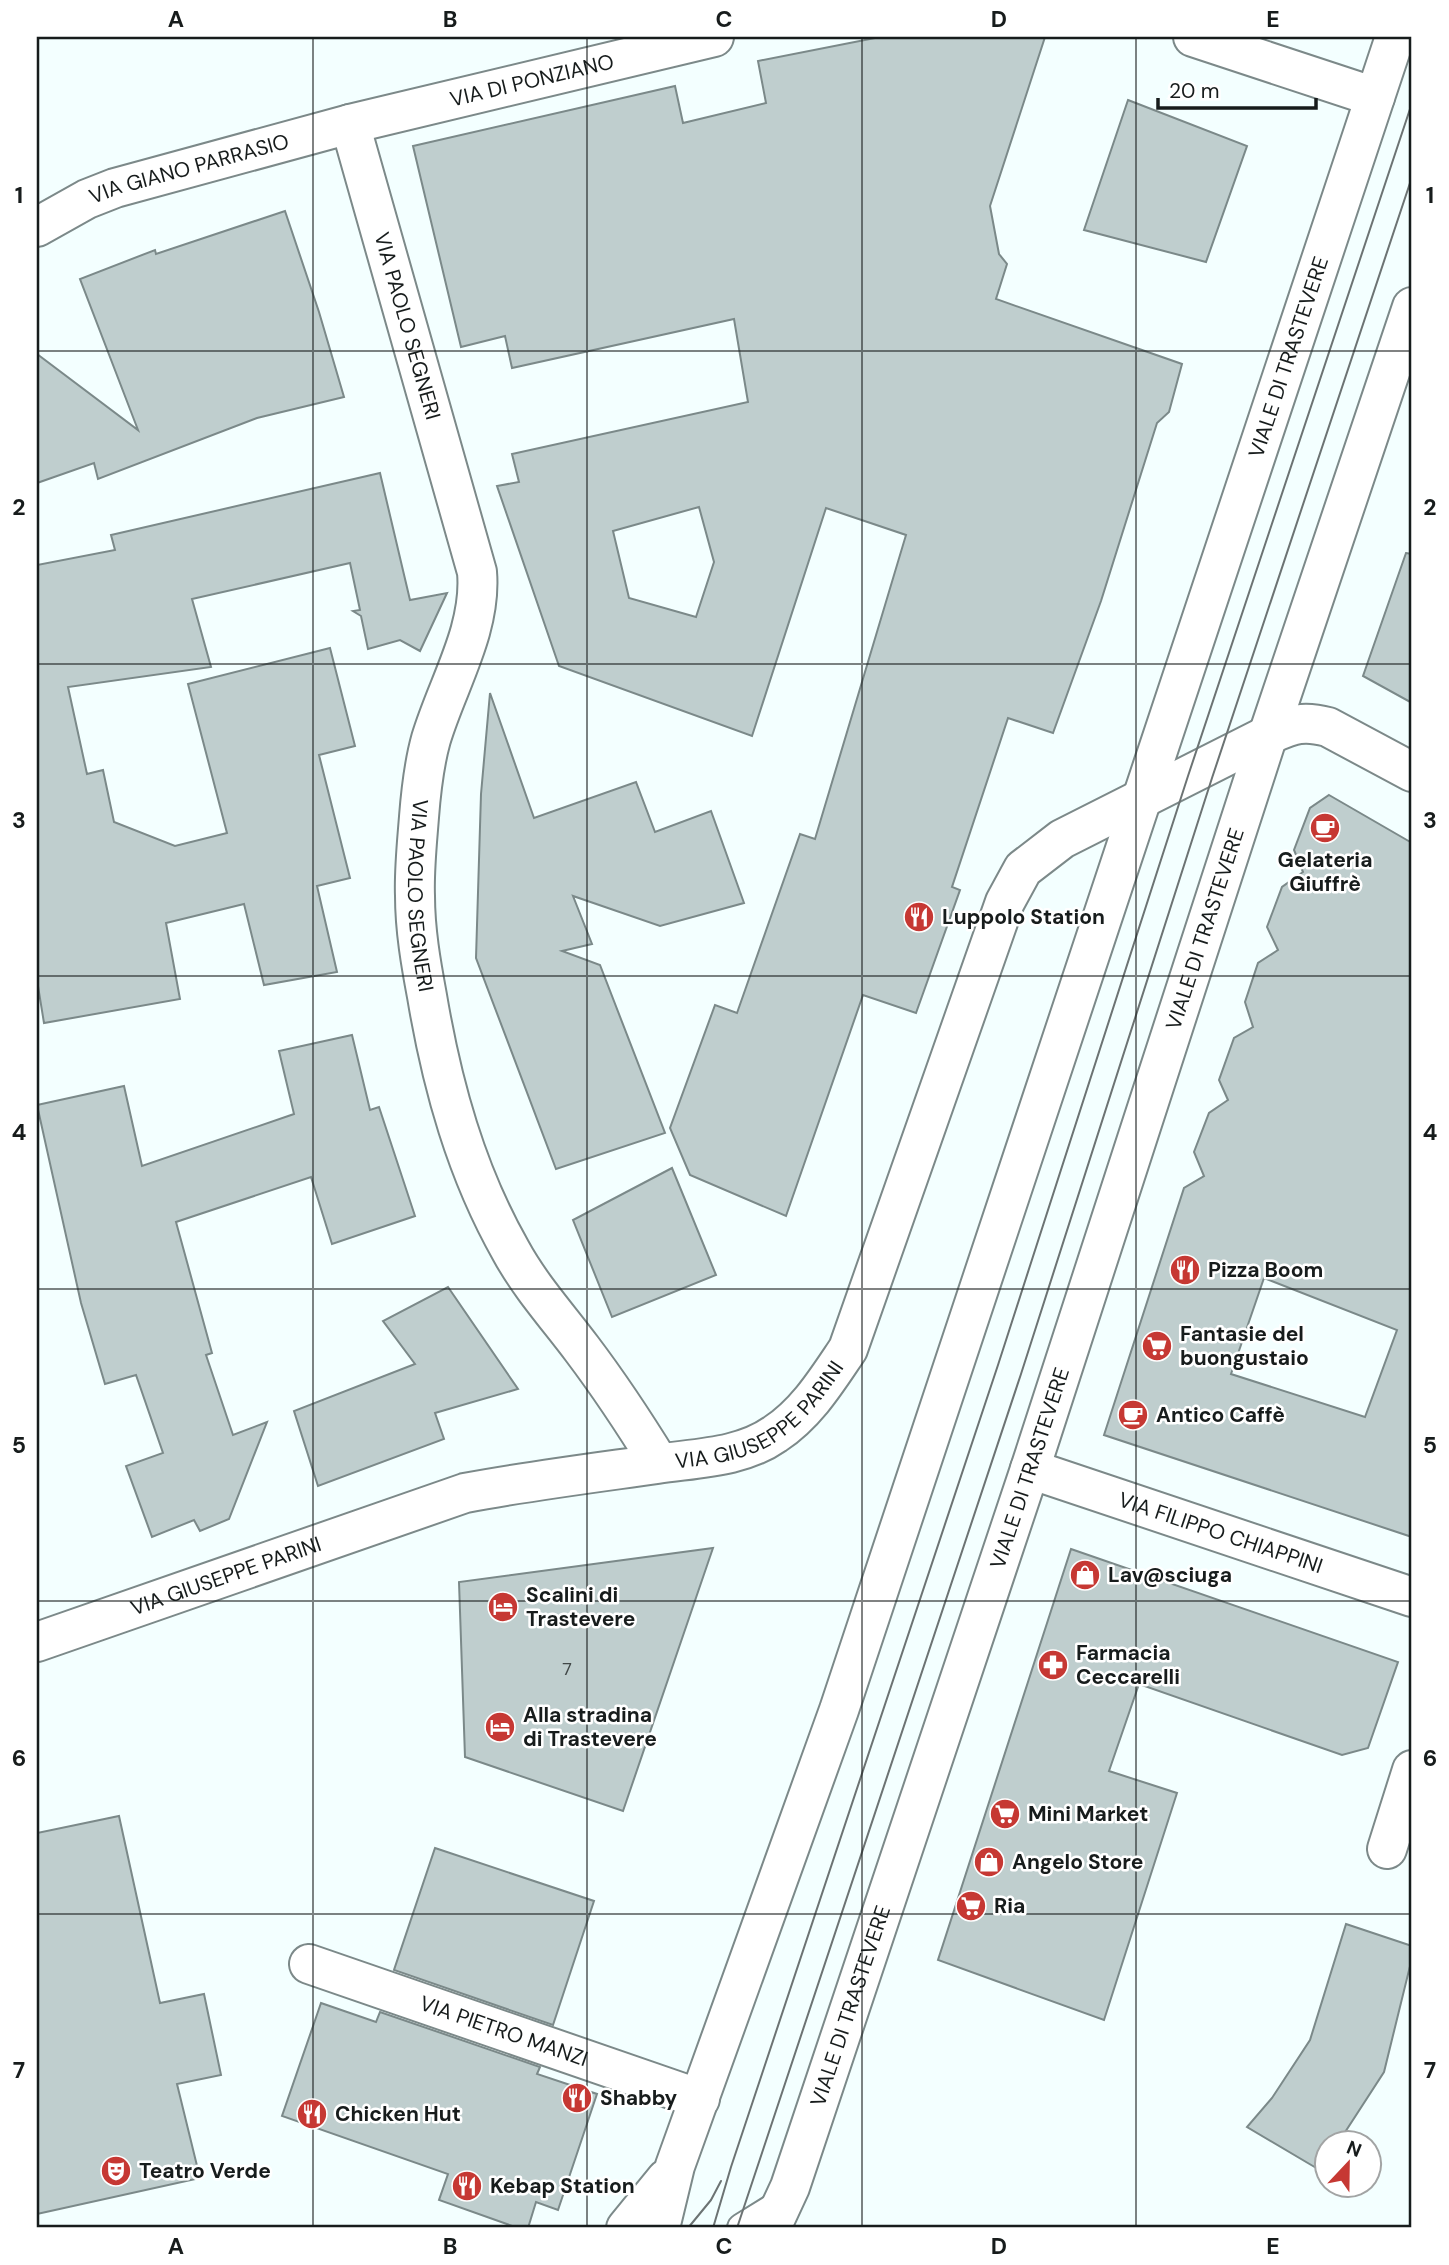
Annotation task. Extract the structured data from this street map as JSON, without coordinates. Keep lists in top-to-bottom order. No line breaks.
{"streets":{"street":["VIA DI PONZIANO","VIA GIANO PARRASIO","VIA PAOLO SEGNERI","VIALE DI TRASTEVERE","VIA GIUSEPPE PARINI","VIA FILIPPO CHIAPPINI","VIA PIETRO MANZI"]},"crossings":[["VIA DI PONZIANO","VIA GIANO PARRASIO"],["VIA DI PONZIANO","VIA PAOLO SEGNERI"],["VIA GIANO PARRASIO","VIA PAOLO SEGNERI"],["VIA PAOLO SEGNERI","VIA GIUSEPPE PARINI"],["VIALE DI TRASTEVERE","VIA GIUSEPPE PARINI"],["VIALE DI TRASTEVERE","VIA FILIPPO CHIAPPINI"],["VIALE DI TRASTEVERE","VIA PIETRO MANZI"]],"places":{"cafe":["Gelateria Giuffrè","Antico Caffè"],"restaurant":["Luppolo Station","Pizza Boom","Shabby","Chicken Hut","Kebap Station"],"supermarket":["Fantasie del buongustaio","Mini Market","Ria"],"shop":["Lav@sciuga","Angelo Store"],"hotel":["Scalini di Trastevere","Alla stradina di Trastevere"],"pharmacy":["Farmacia Ceccarelli"],"theatre":["Teatro Verde"]},"house_numbers":["7"],"scale_bar":"20 m","north":"top","grid":{"columns":["A","B","C","D","E"],"rows":["1","2","3","4","5","6","7"]}}
